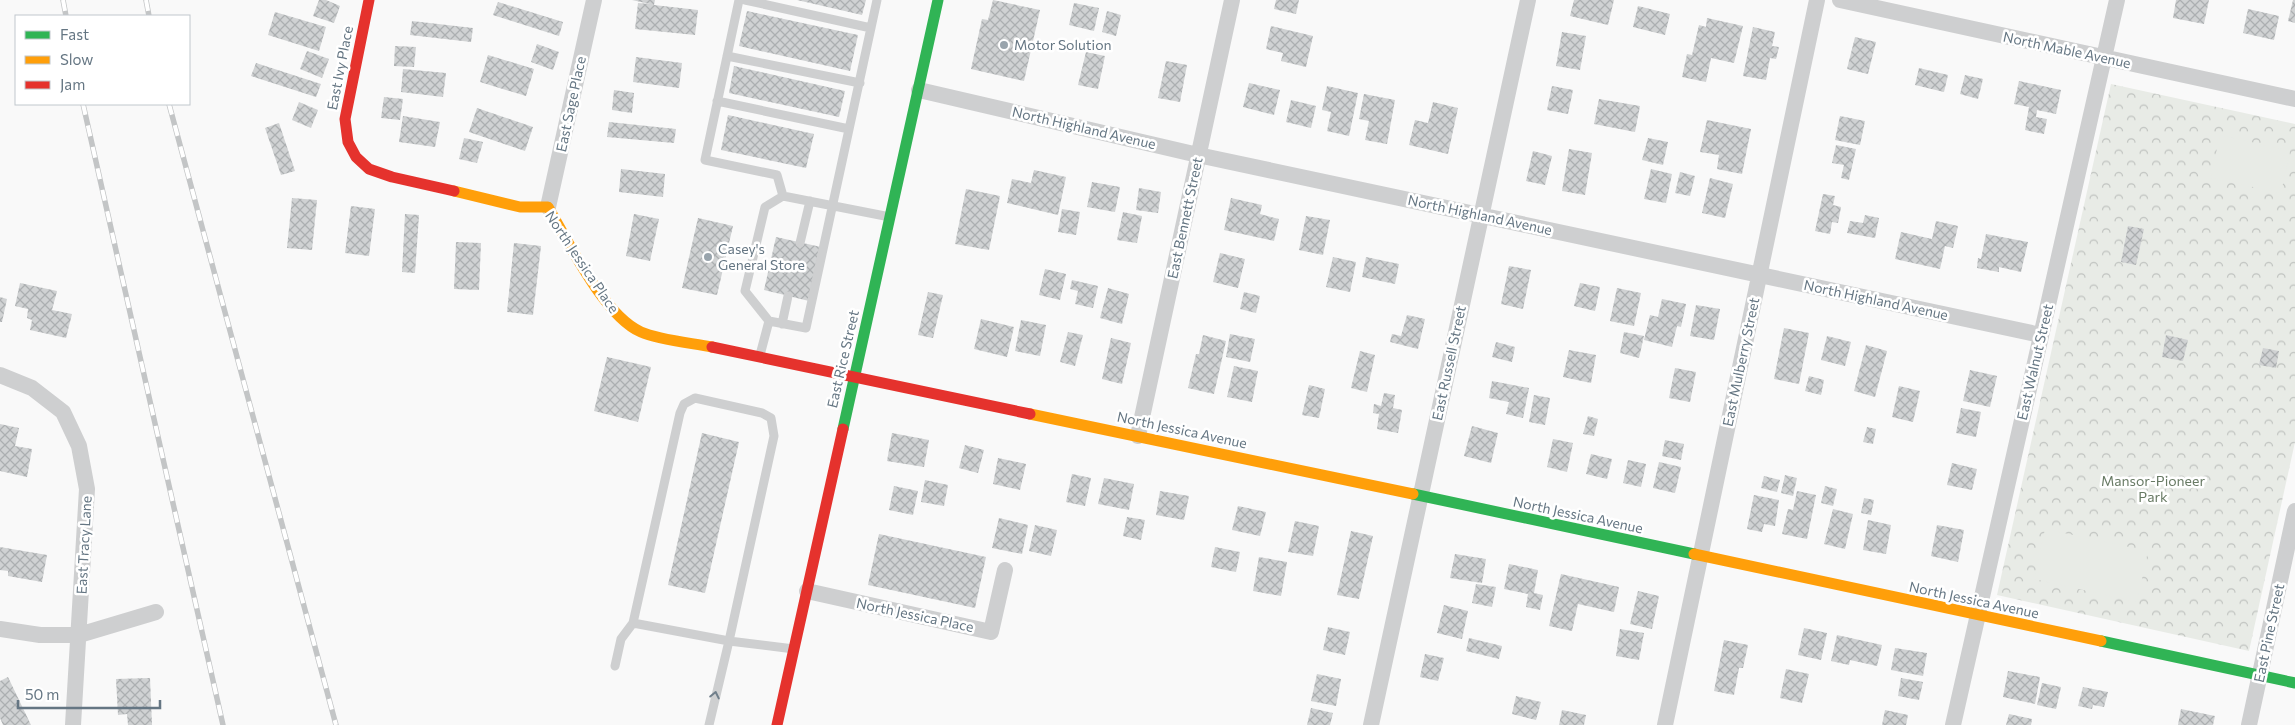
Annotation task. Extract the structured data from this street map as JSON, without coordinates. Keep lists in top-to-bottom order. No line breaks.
{"streets":{"street":["North Mable Avenue","East Ivy Place","East Sage Place","North Highland Avenue","East Bennett Street","North Jessica Place","East Rice Street","East Mulberry Street","East Walnut Street","East Russell Street","North Jessica Avenue","East Tracy Lane","East Pine Street"]},"crossings":[["North Mable Avenue","East Walnut Street"],["East Ivy Place","North Jessica Place"],["East Sage Place","North Jessica Place"],["North Highland Avenue","East Bennett Street"],["North Highland Avenue","East Rice Street"],["North Highland Avenue","East Mulberry Street"],["North Highland Avenue","East Walnut Street"],["North Highland Avenue","East Russell Street"],["East Bennett Street","North Jessica Avenue"],["North Jessica Place","East Rice Street"],["North Jessica Place","North Jessica Avenue"],["East Rice Street","North Jessica Avenue"],["East Mulberry Street","North Jessica Avenue"],["East Walnut Street","North Jessica Avenue"],["East Russell Street","North Jessica Avenue"],["North Jessica Avenue","East Pine Street"]],"parks":["Mansor-Pioneer Park"],"places":["Motor Solution","Casey's General Store"],"legend":["Fast","Slow","Jam"],"scale_bar":"50 m"}
